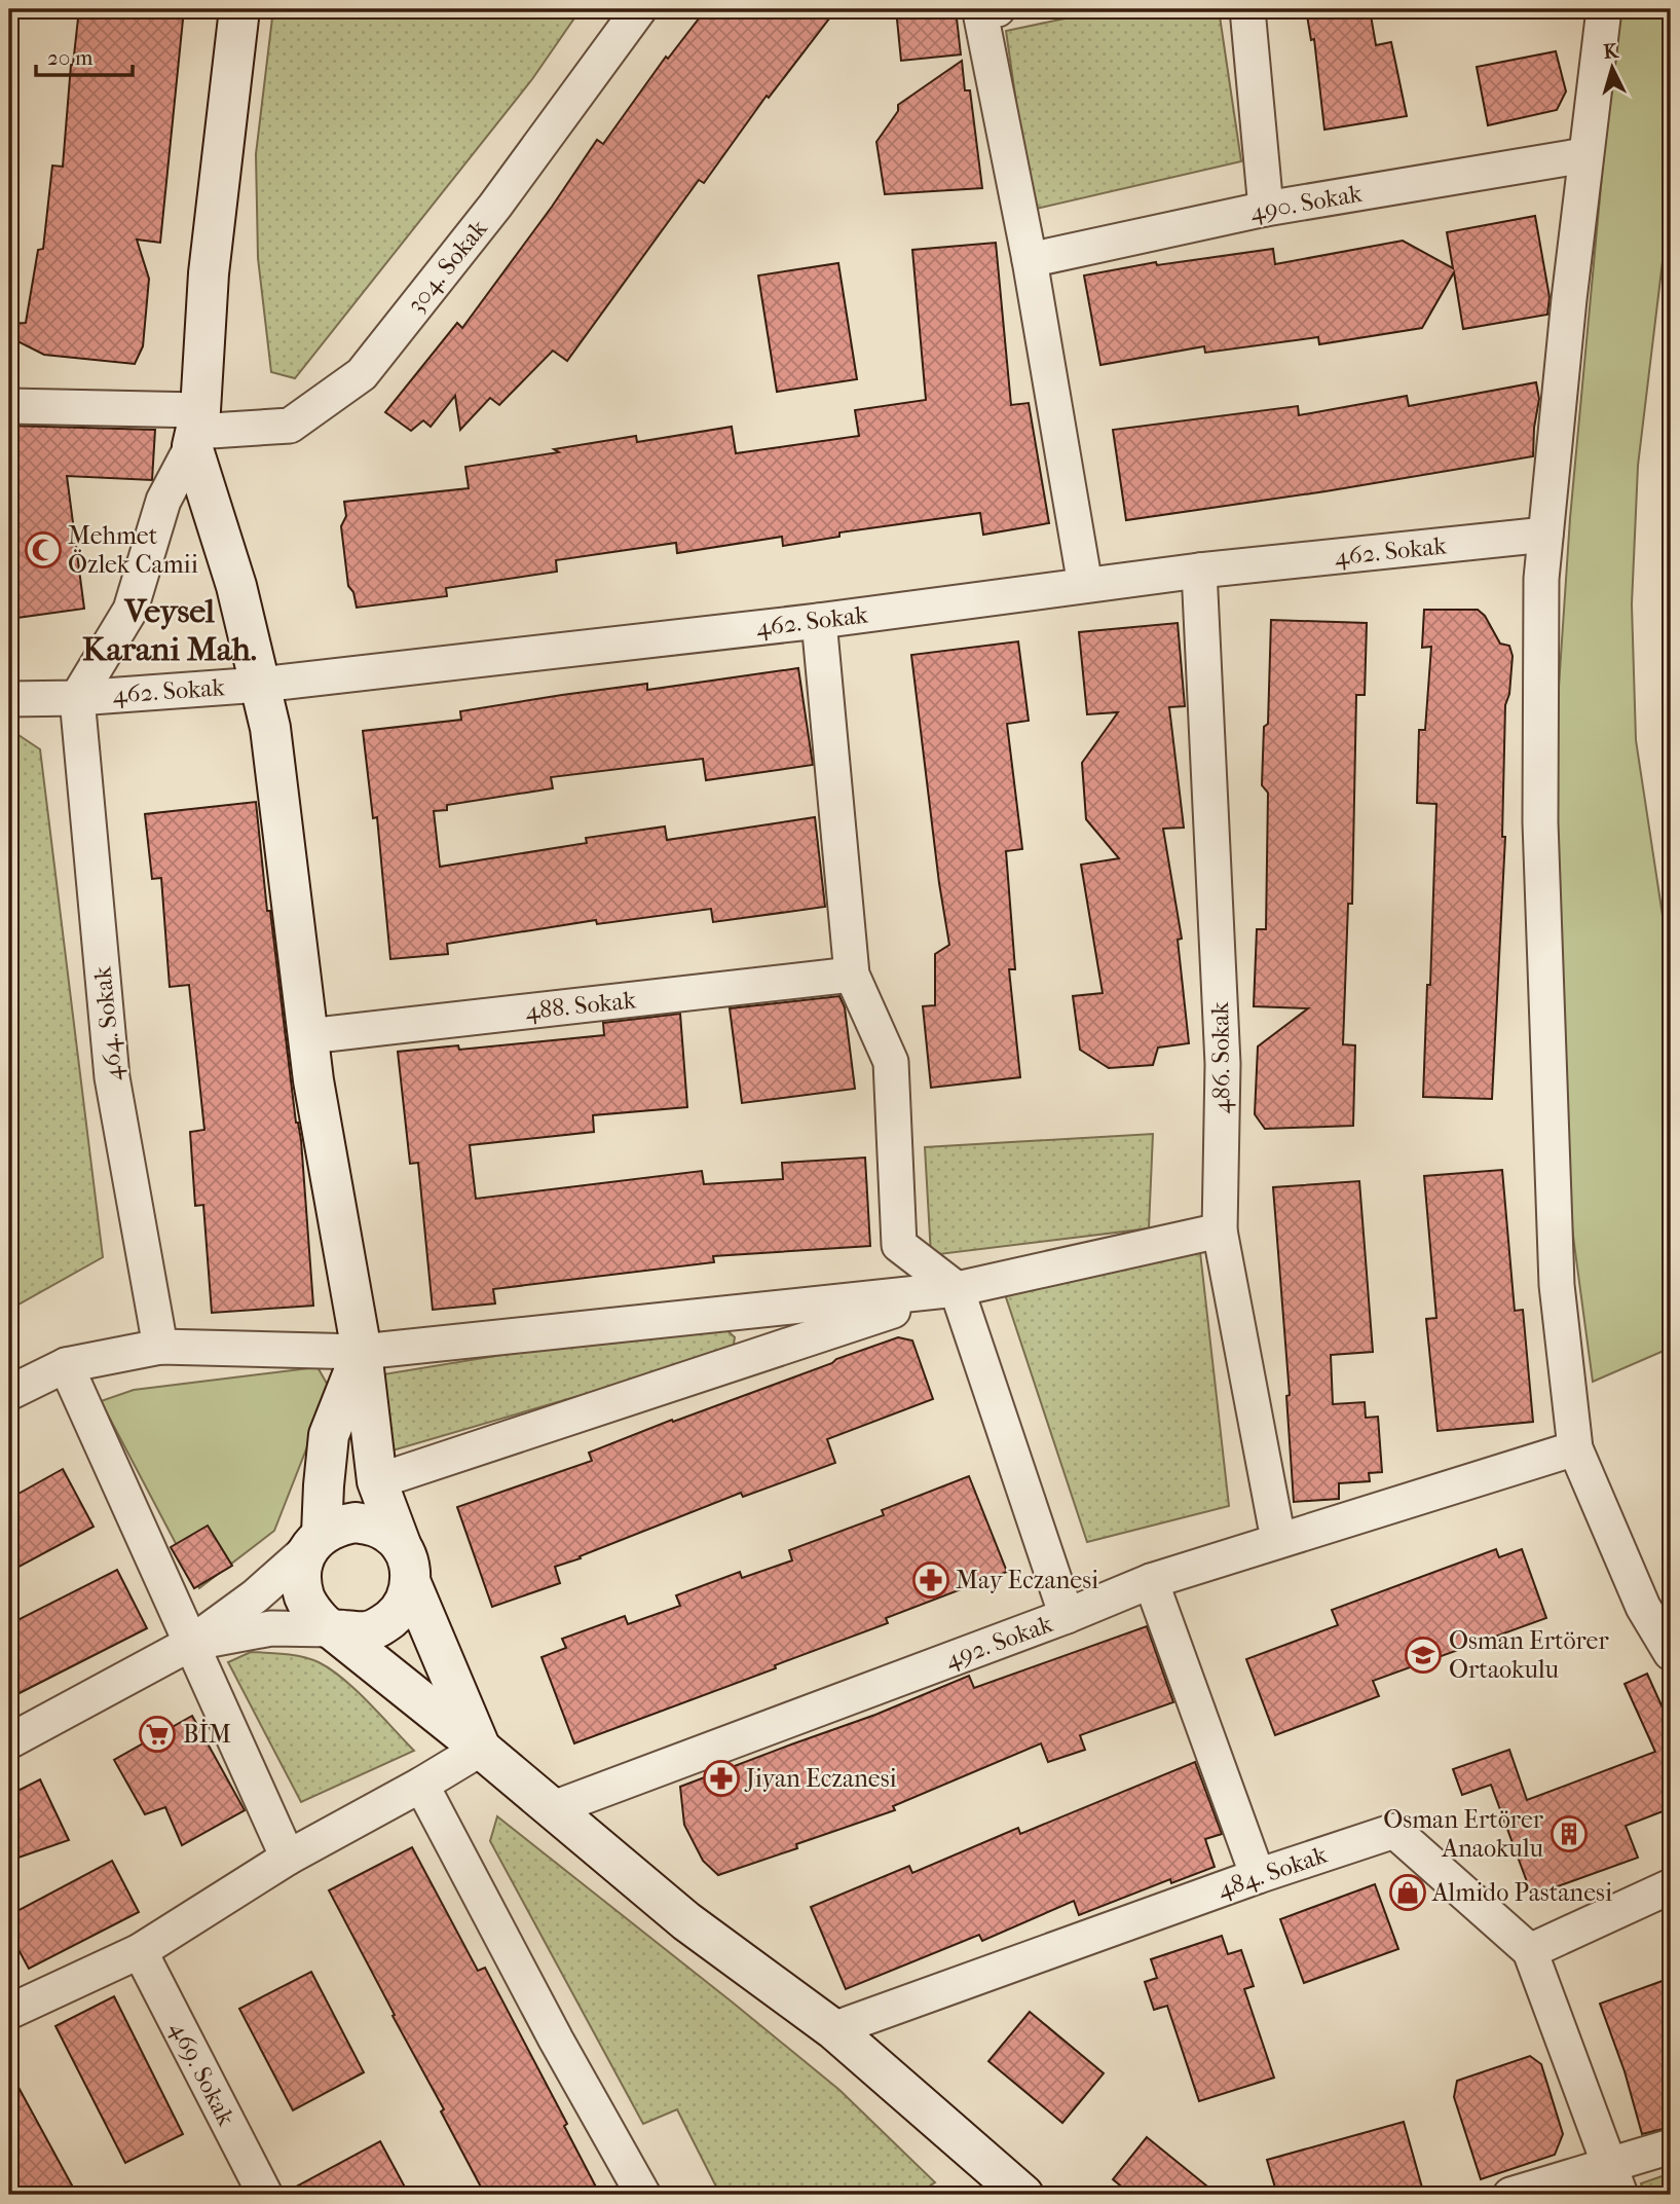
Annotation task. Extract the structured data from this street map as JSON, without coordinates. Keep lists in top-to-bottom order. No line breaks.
{"streets":{"street":["490. Sokak","304. Sokak","462. Sokak","488. Sokak","464. Sokak","486. Sokak","492. Sokak","484. Sokak","469. Sokak"]},"crossings":[["304. Sokak","462. Sokak"],["462. Sokak","464. Sokak"],["462. Sokak","486. Sokak"],["486. Sokak","492. Sokak"]],"districts":["Veysel Karani Mah."],"places":{"mosque":["Mehmet Özlek Camii"],"pharmacy":["May Eczanesi","Jiyan Eczanesi"],"school or university":["Osman Ertörer Ortaokulu"],"supermarket":["BİM"],"building":["Osman Ertörer Anaokulu"],"shop":["Almido Pastanesi"]},"scale_bar":"20 m","north":"top"}
